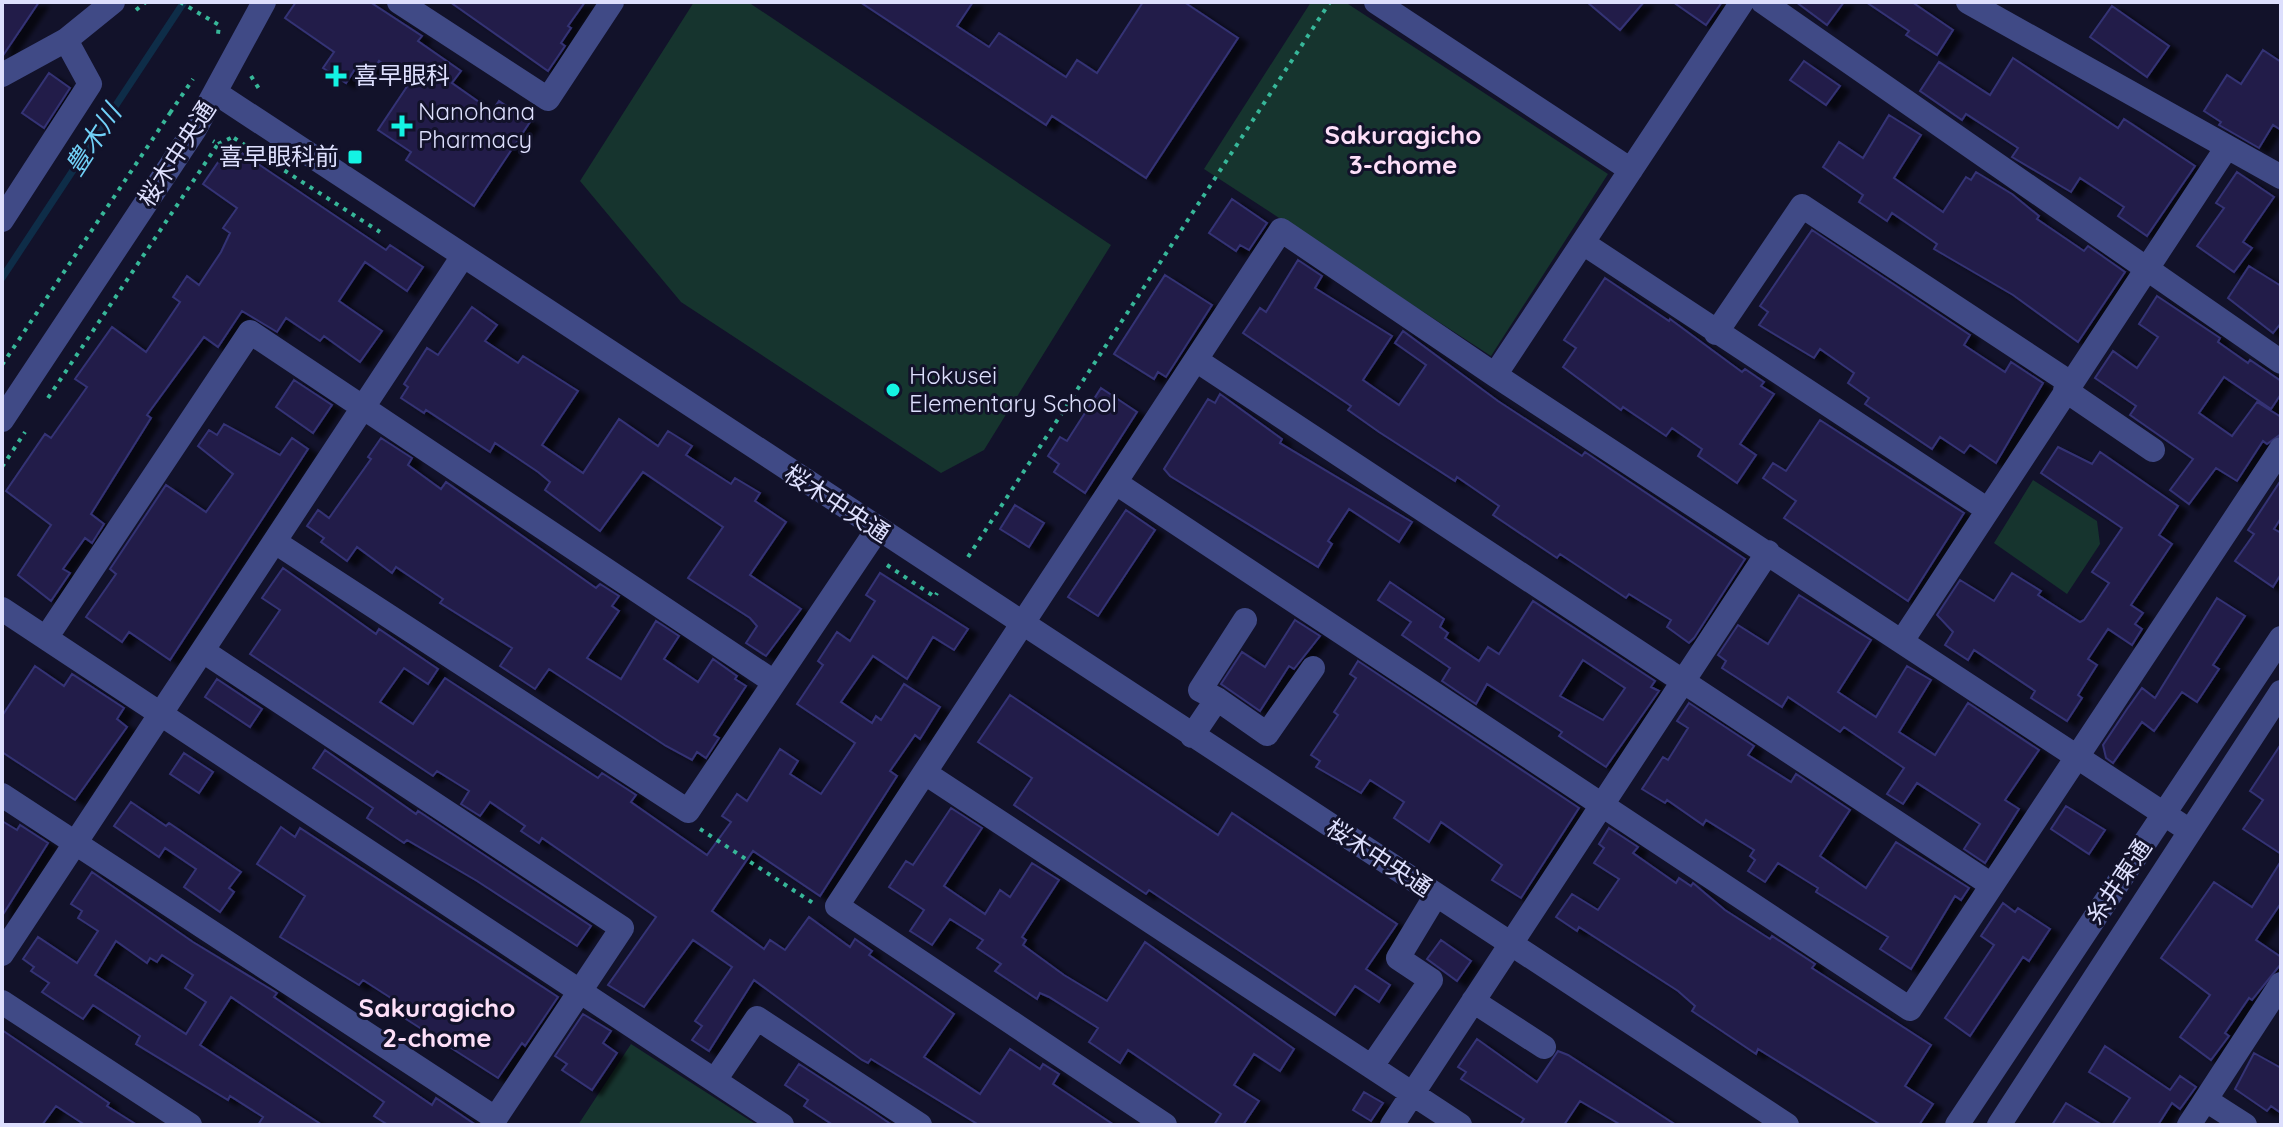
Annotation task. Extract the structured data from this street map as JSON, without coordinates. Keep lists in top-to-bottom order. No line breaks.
{"streets":{"street":["桜木中央通","糸井東通"]},"districts":["Sakuragicho 3-chome","Sakuragicho 2-chome"],"water":["豊木川"],"places":{"health":["喜早眼科","Nanohana Pharmacy"],"transit":["喜早眼科前"],"other":["Hokusei Elementary School"]}}
